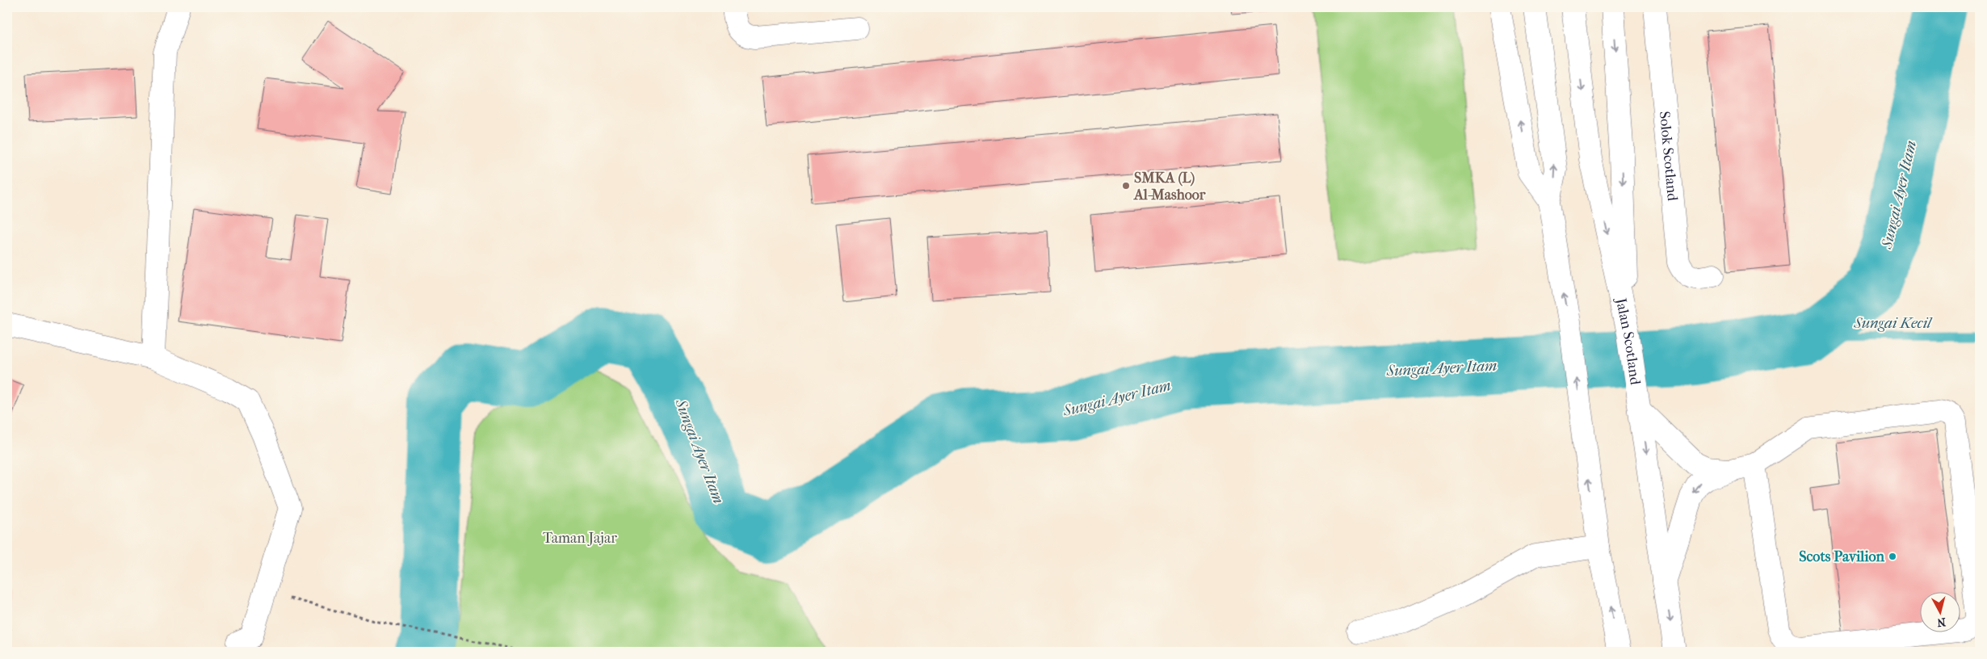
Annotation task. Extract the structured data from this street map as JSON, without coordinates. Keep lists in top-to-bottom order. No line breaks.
{"streets":{"main road":["Solok Scotland","Jalan Scotland"]},"water":["Sungai Ayer Itam","Sungai Kecil"],"parks":["Taman Jajar"],"places":["SMKA (L) Al-Mashoor","Scots Pavilion"],"north":"bottom"}
